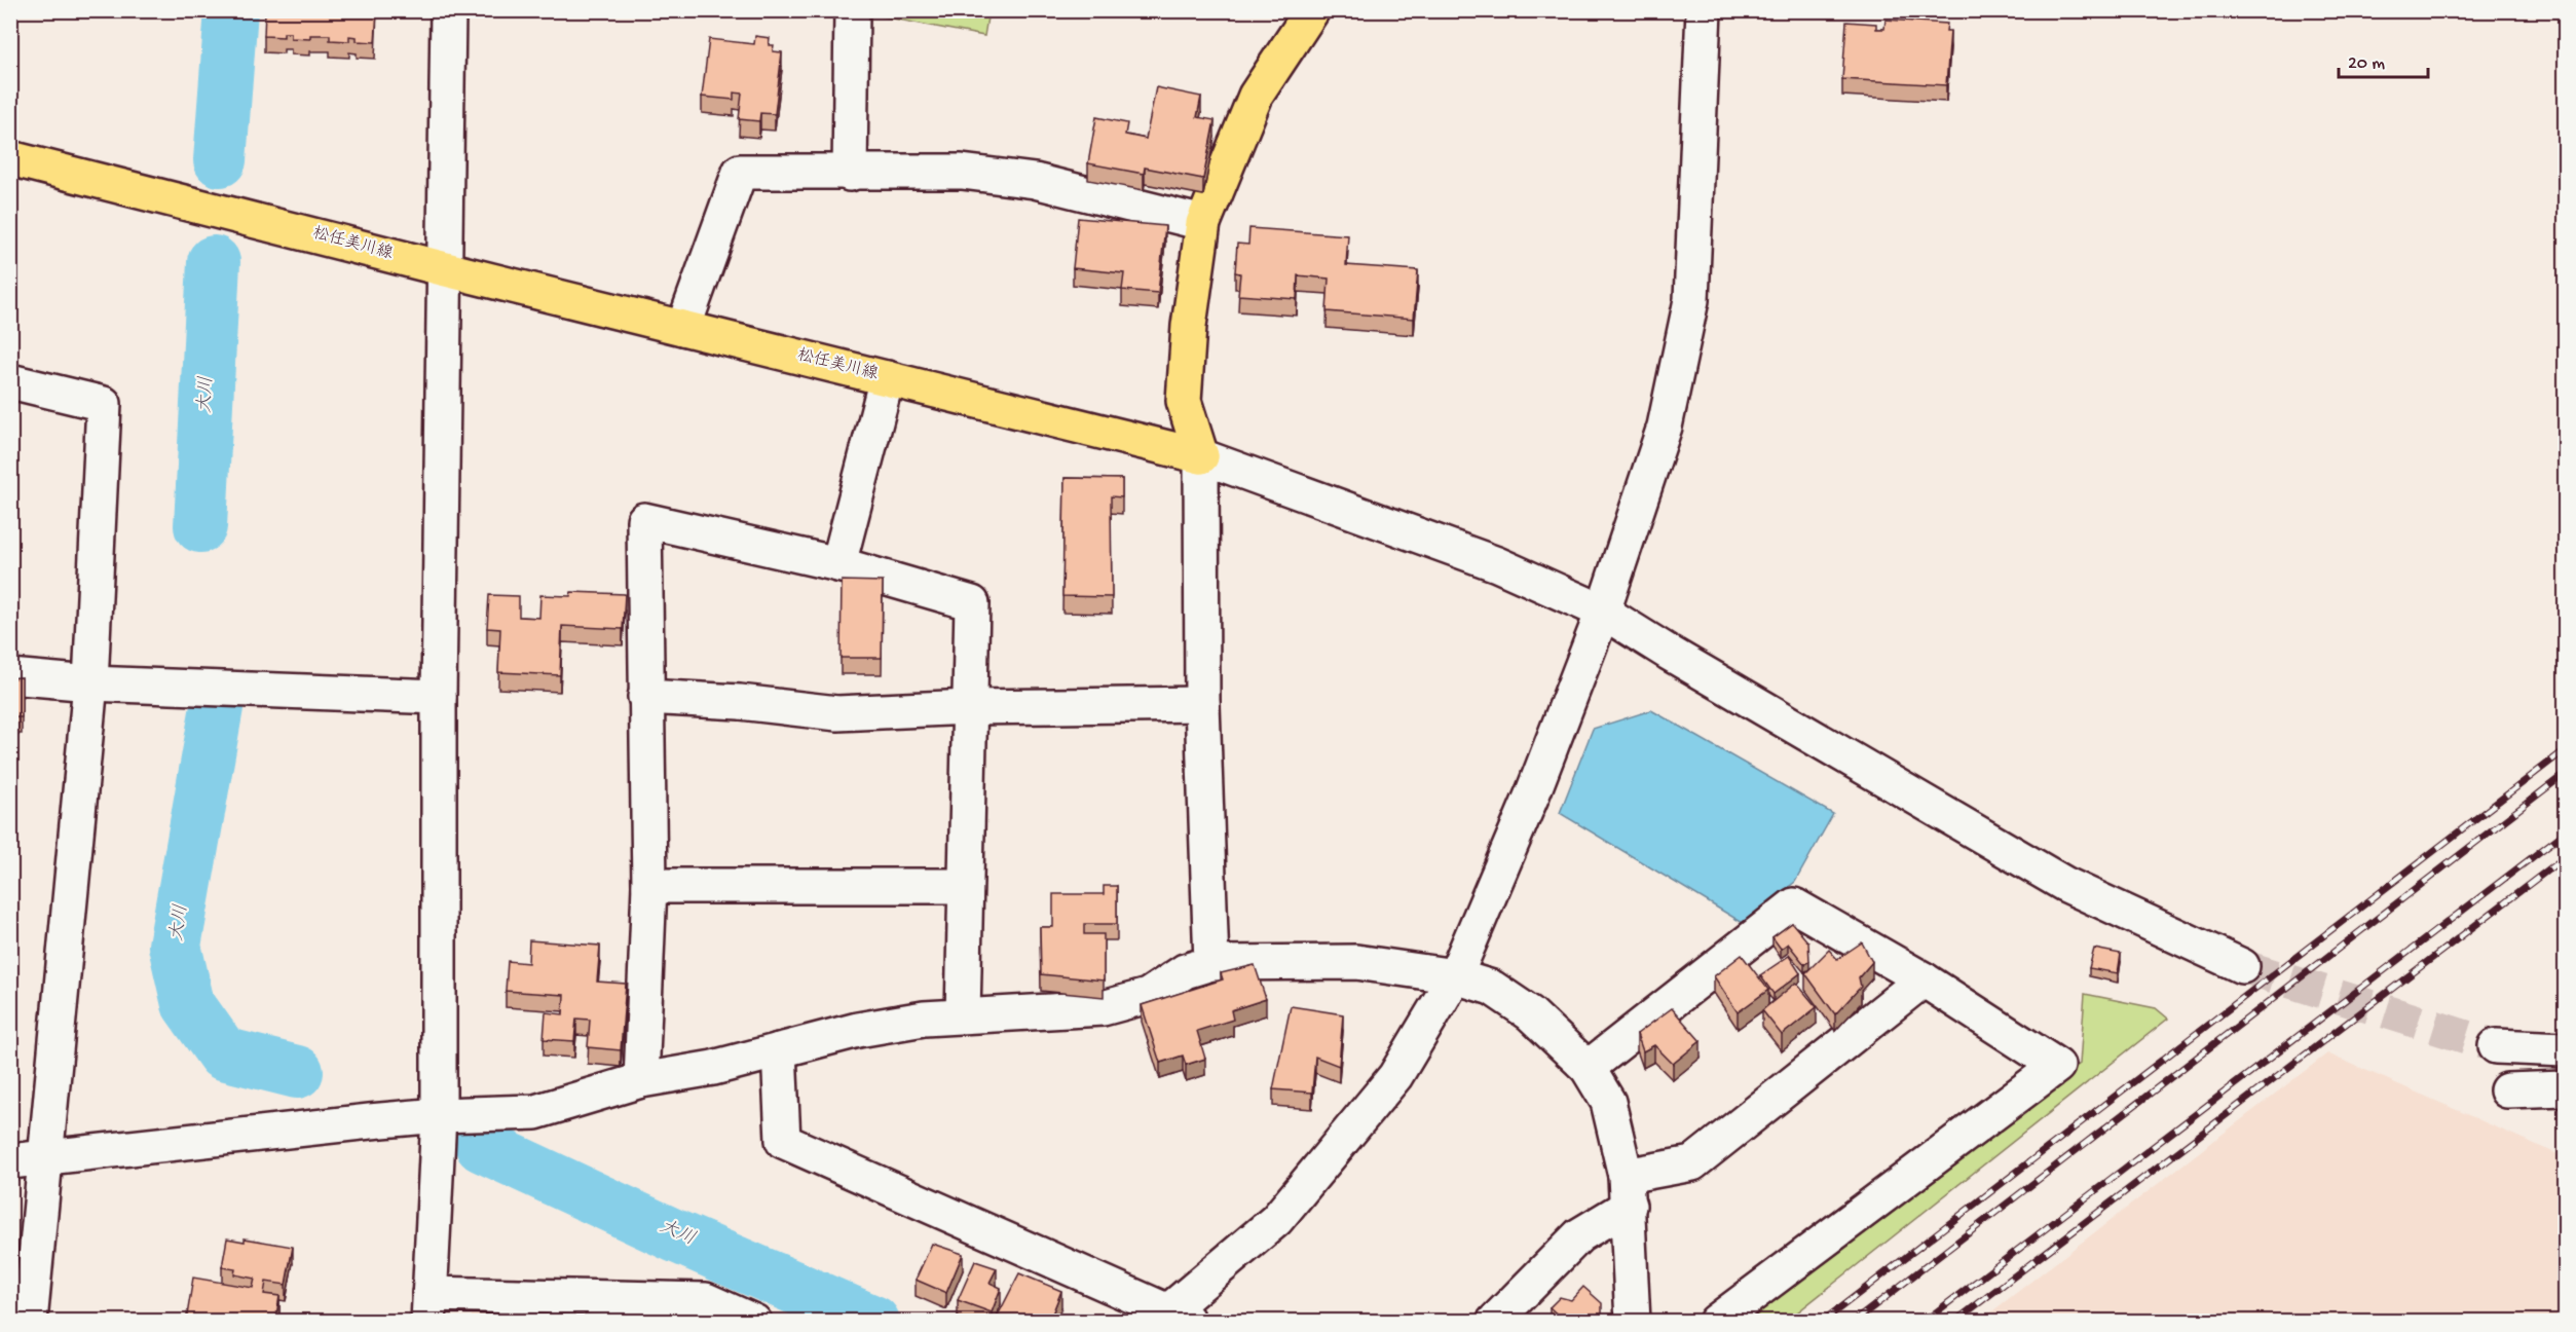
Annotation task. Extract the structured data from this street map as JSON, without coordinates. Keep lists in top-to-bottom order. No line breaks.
{"streets":{"main road":["松任美川線"]},"water":["大川"],"scale_bar":"20 m"}
